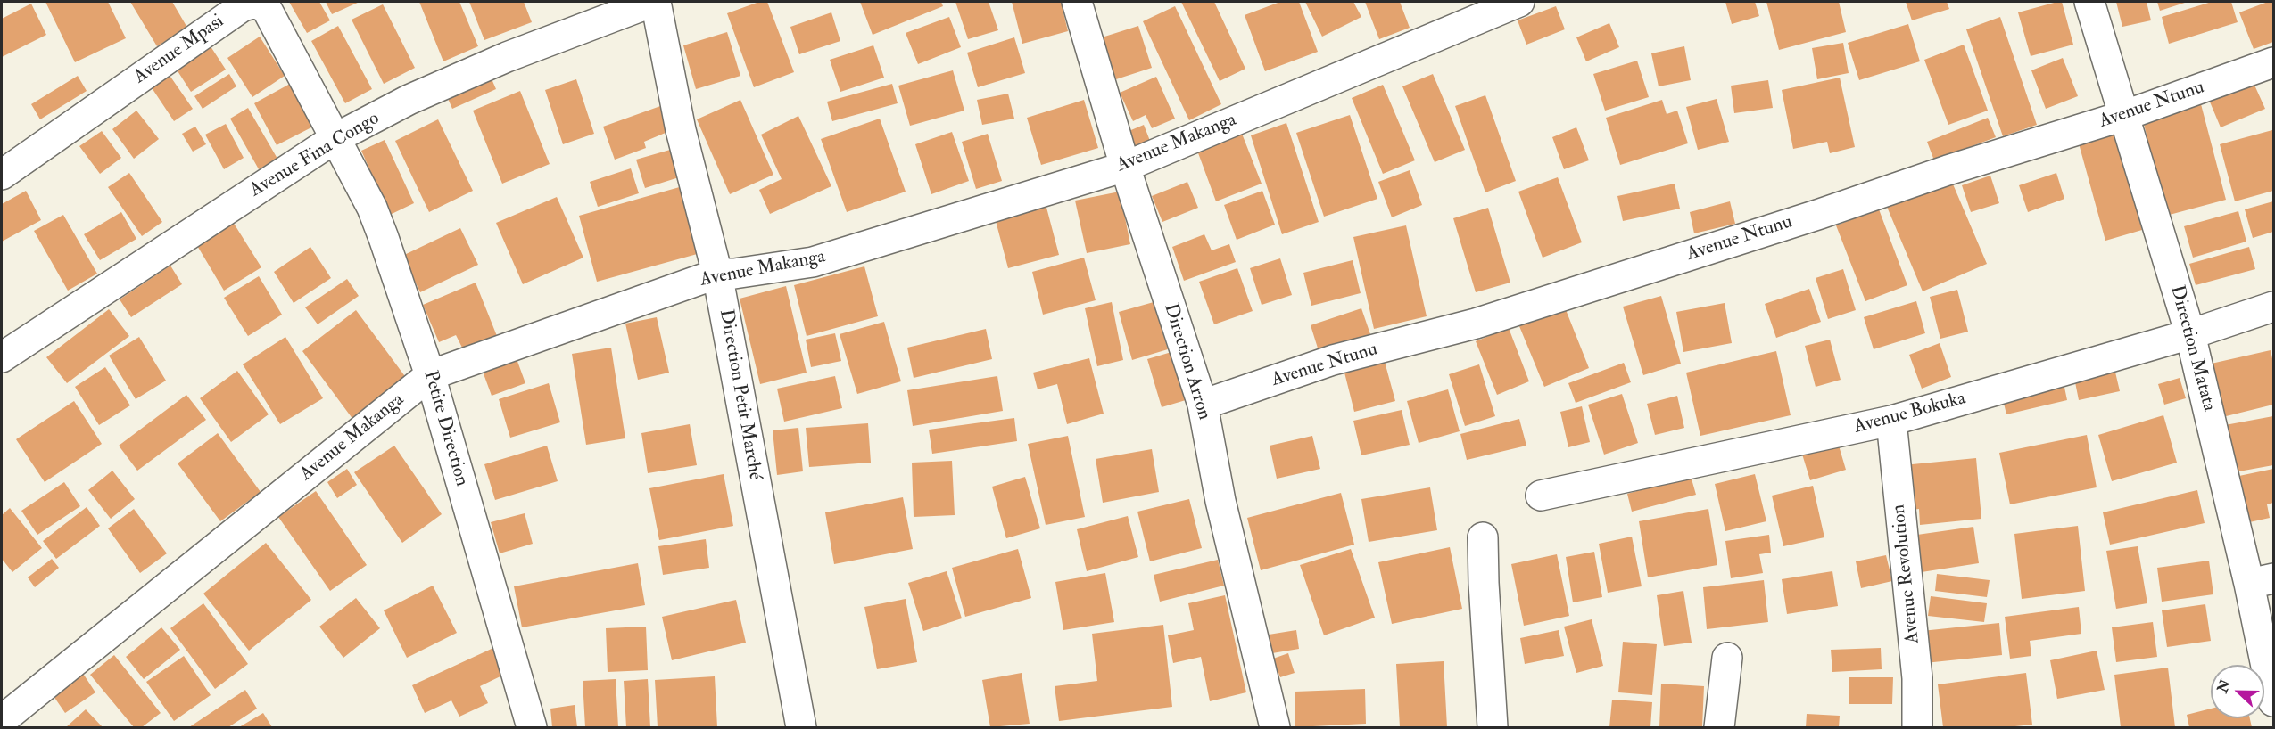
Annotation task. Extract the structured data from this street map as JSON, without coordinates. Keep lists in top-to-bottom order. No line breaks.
{"streets":{"street":["Avenue Mpasi","Avenue Ntunu","Avenue Makanga","Avenue Fina Congo","Direction Matata","Direction Arron","Direction Petit Marché","Avenue Bokuka","Petite Direction","Avenue Revolution"]},"crossings":[["Avenue Mpasi","Avenue Fina Congo"],["Avenue Mpasi","Petite Direction"],["Avenue Ntunu","Direction Matata"],["Avenue Ntunu","Direction Arron"],["Avenue Makanga","Direction Arron"],["Avenue Makanga","Direction Petit Marché"],["Avenue Makanga","Petite Direction"],["Avenue Fina Congo","Direction Petit Marché"],["Avenue Fina Congo","Petite Direction"],["Direction Matata","Avenue Bokuka"],["Avenue Bokuka","Avenue Revolution"]],"north":"left"}
